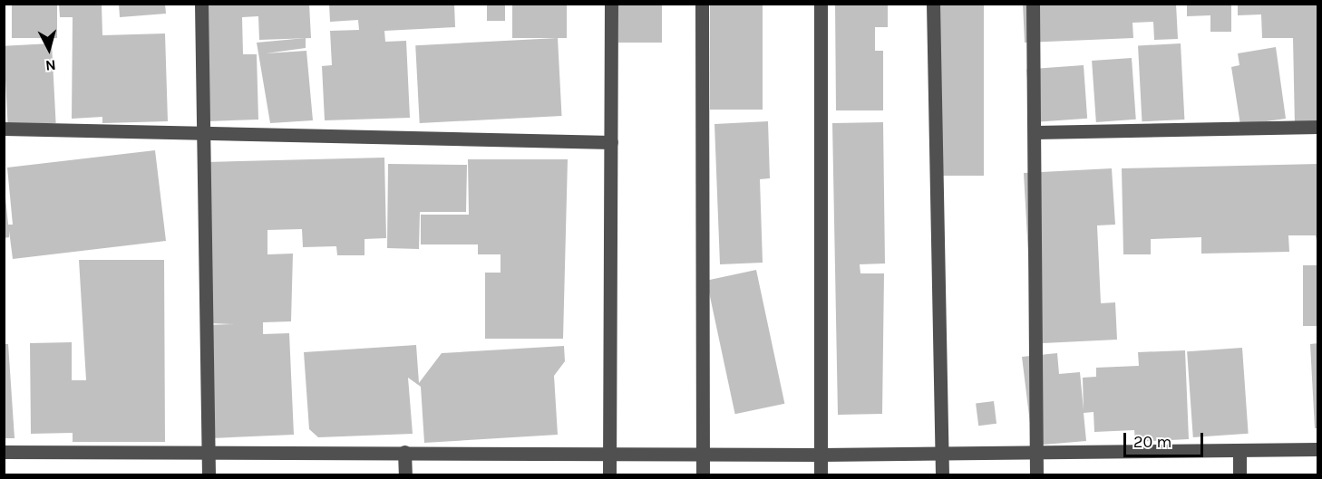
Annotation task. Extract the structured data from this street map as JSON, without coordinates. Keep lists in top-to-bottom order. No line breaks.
{"scale_bar":"20 m","north":"bottom"}
